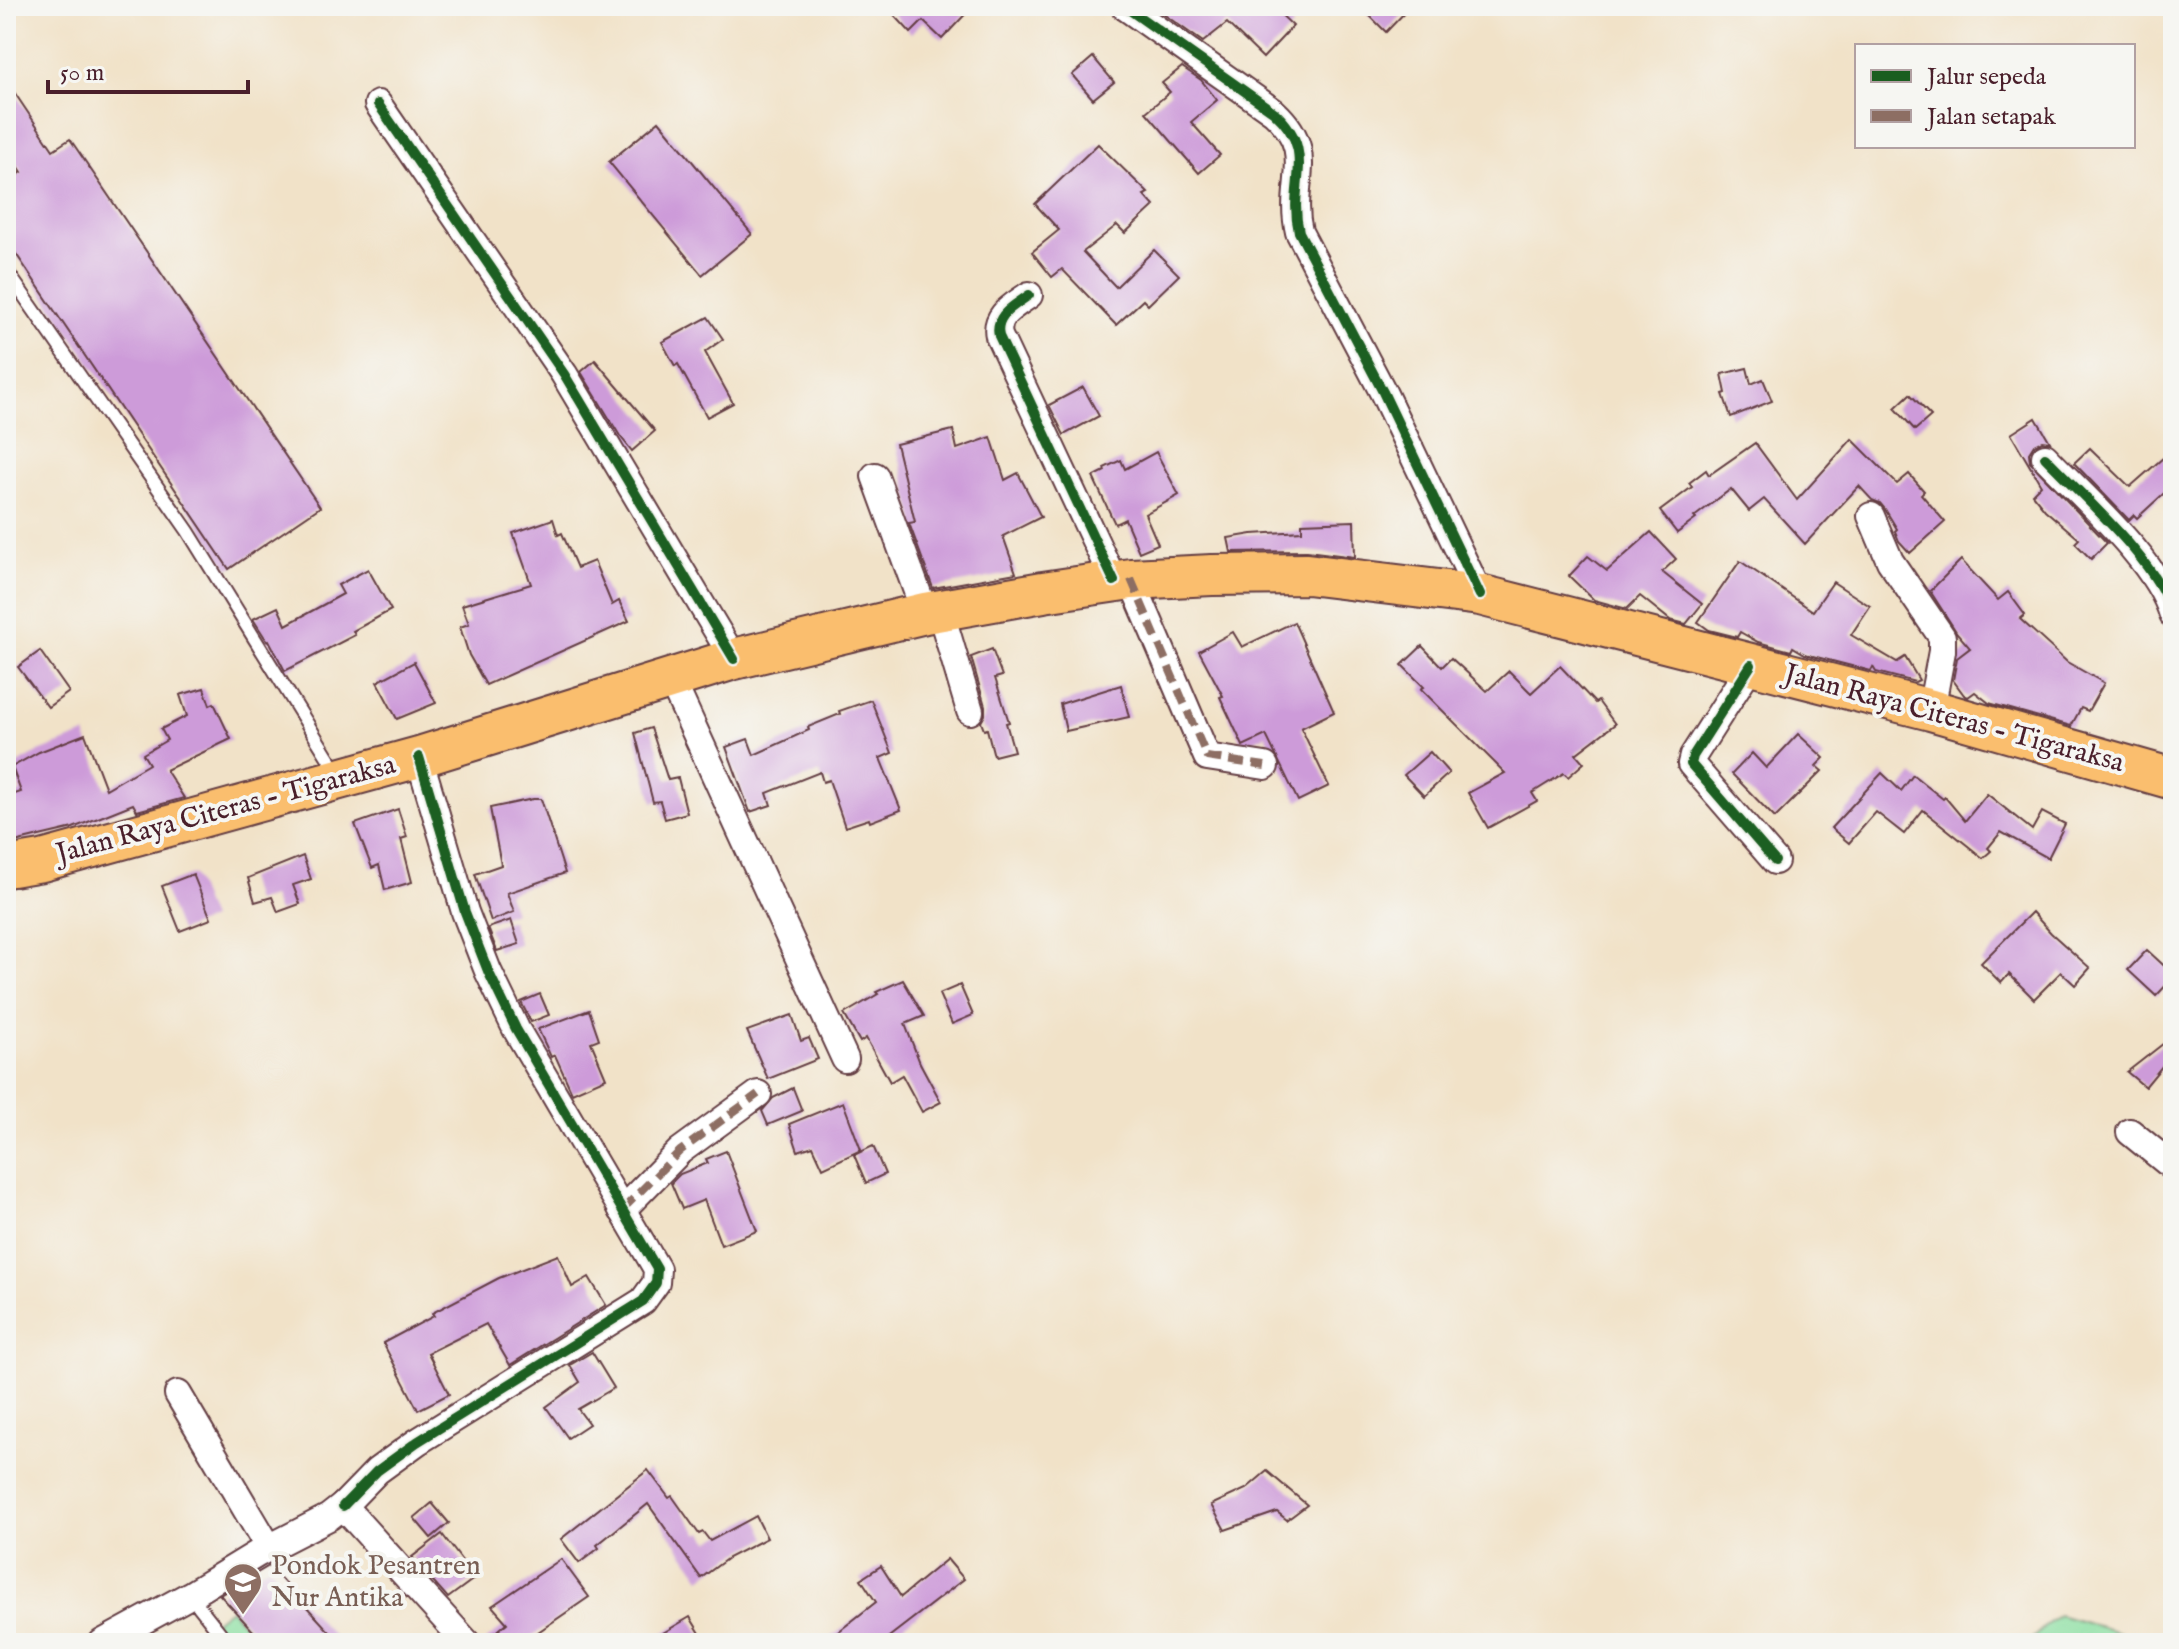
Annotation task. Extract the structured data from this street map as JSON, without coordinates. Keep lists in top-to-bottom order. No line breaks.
{"streets":{"main road":["Jalan Raya Citeras - Tigaraksa"]},"places":{"school or university":["Pondok Pesantren Nur Antika"]},"legend":["Jalur sepeda","Jalan setapak"],"scale_bar":"50 m"}
